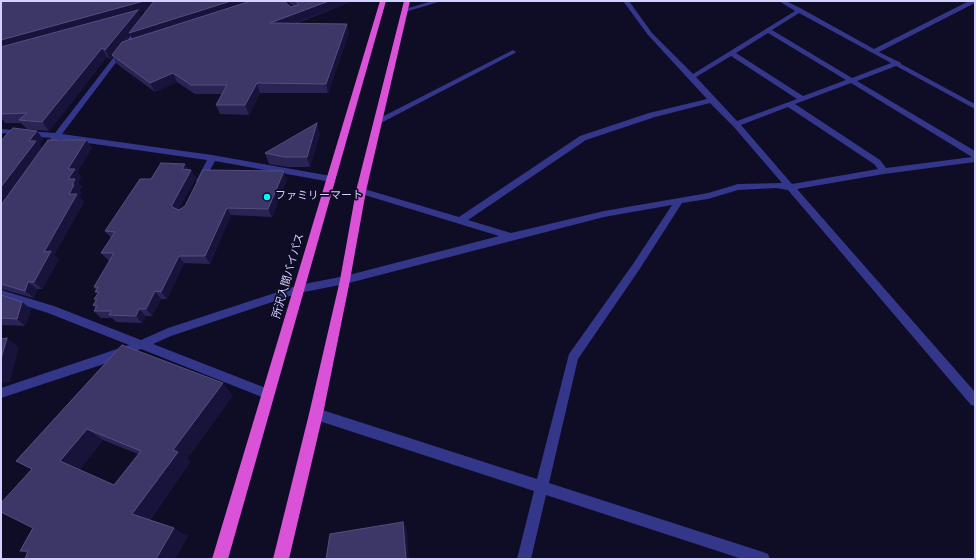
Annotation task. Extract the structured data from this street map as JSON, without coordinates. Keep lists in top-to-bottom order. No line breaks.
{"streets":{"highway":["所沢入間バイパス"]},"places":["ファミリーマート"]}
